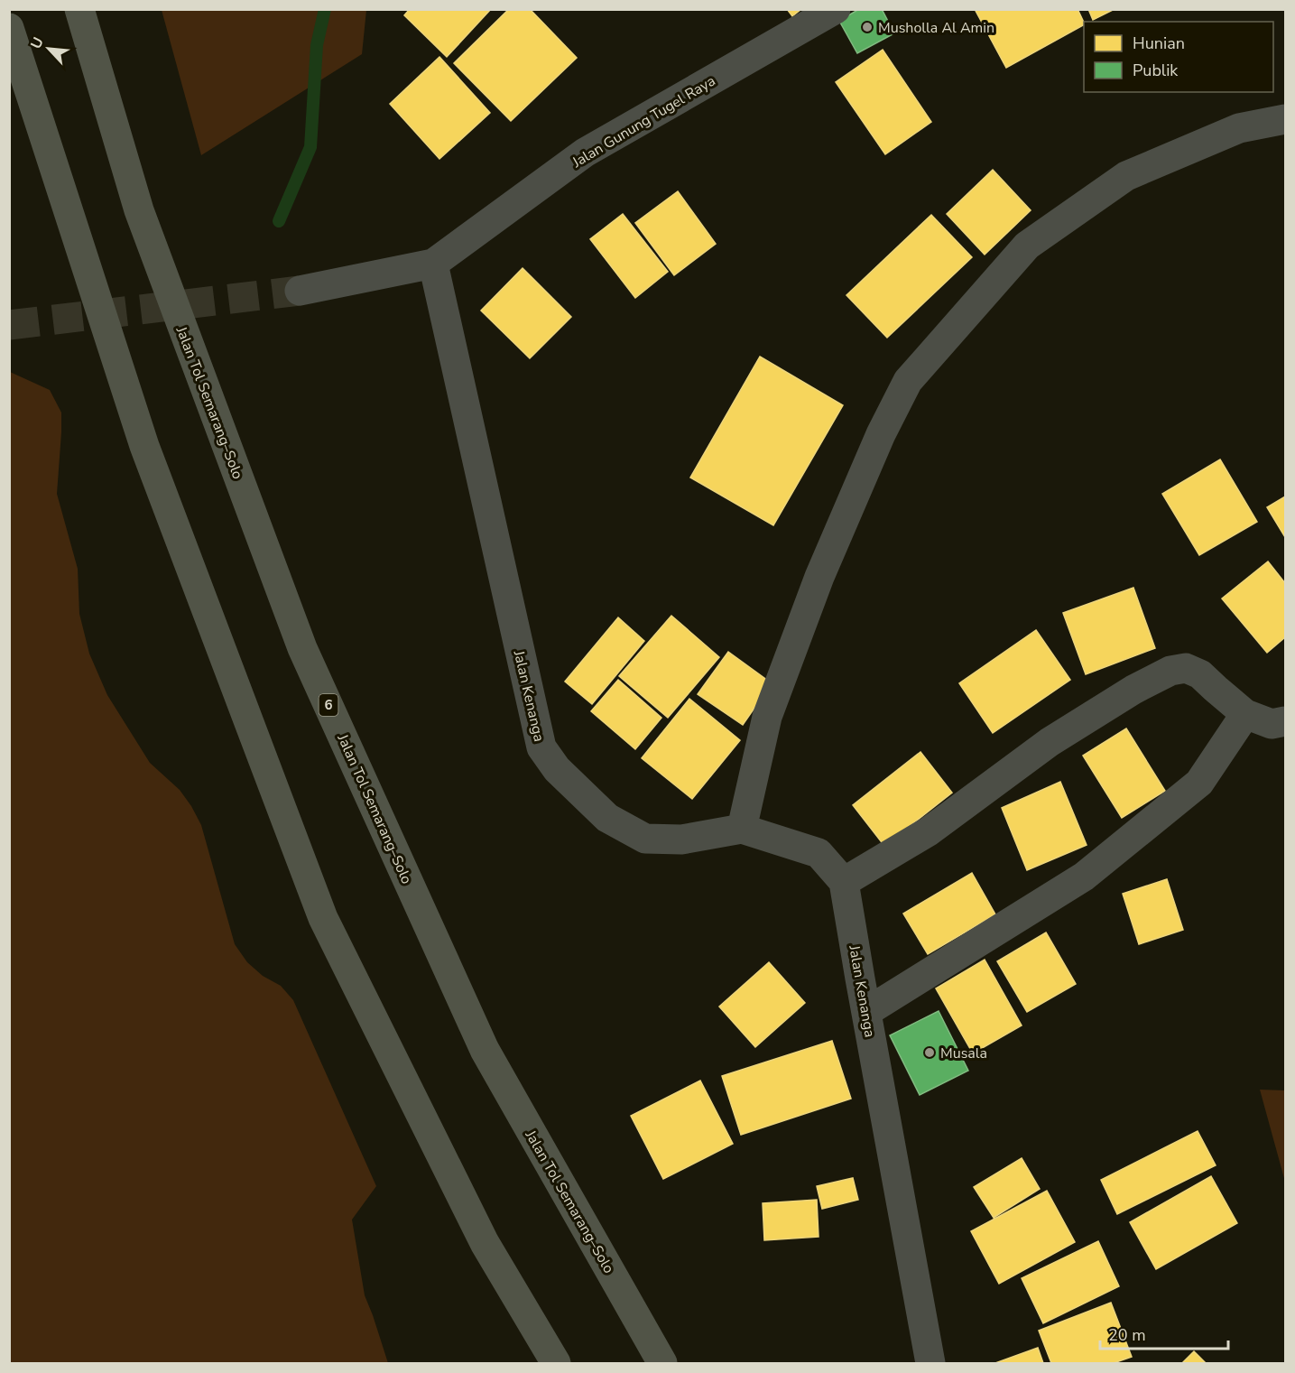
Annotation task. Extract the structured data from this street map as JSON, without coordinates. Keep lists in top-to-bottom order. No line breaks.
{"streets":{"highway":["Jalan Tol Semarang–Solo","6"],"street":["Jalan Gunung Tugel Raya","Jalan Kenanga"]},"crossings":[["Jalan Gunung Tugel Raya","Jalan Kenanga"]],"places":["Musholla Al Amin","Musala"],"legend":["Hunian","Publik"],"scale_bar":"20 m","north":"top left"}
